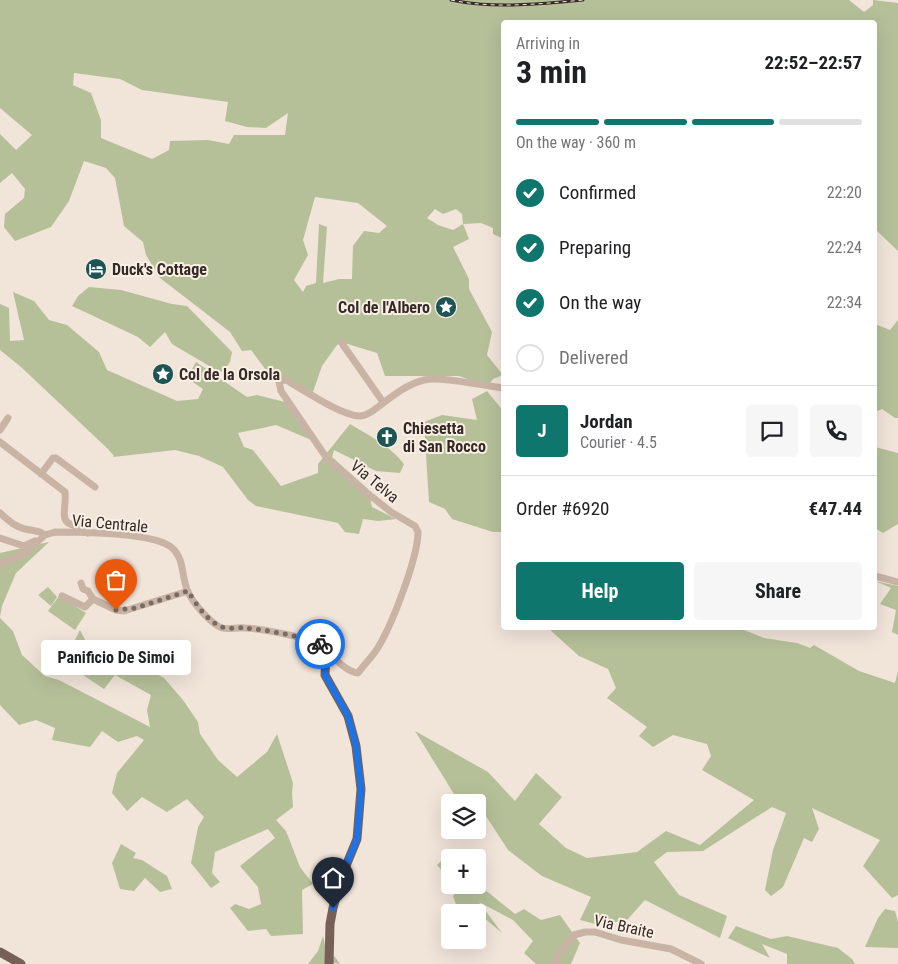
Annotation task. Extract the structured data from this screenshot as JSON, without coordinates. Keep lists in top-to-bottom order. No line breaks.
{"streets":{"street":["Via Telva","Via Centrale","Via Braite"]},"crossings":[["Via Telva","Via Centrale"]],"places":{"hotel":["Duck's Cottage"],"place":["Col de l'Albero","Col de la Orsola"],"church":["Chiesetta di San Rocco"],"other":["Panificio De Simoi"]},"page":{"heading":["3 min","Arriving in","22:52–22:57"],"panel":["Jordan","Courier · 4.5","Order #6920","€47.44"],"bar":"On the way · 360 m","list":[["Confirmed","22:20"],["Preparing","22:24"],["On the way","22:34"],"Delivered"],"round":"J","buttons":["Help","Share"],"bubble":"Panificio De Simoi","map_buttons":["+","−"]}}
